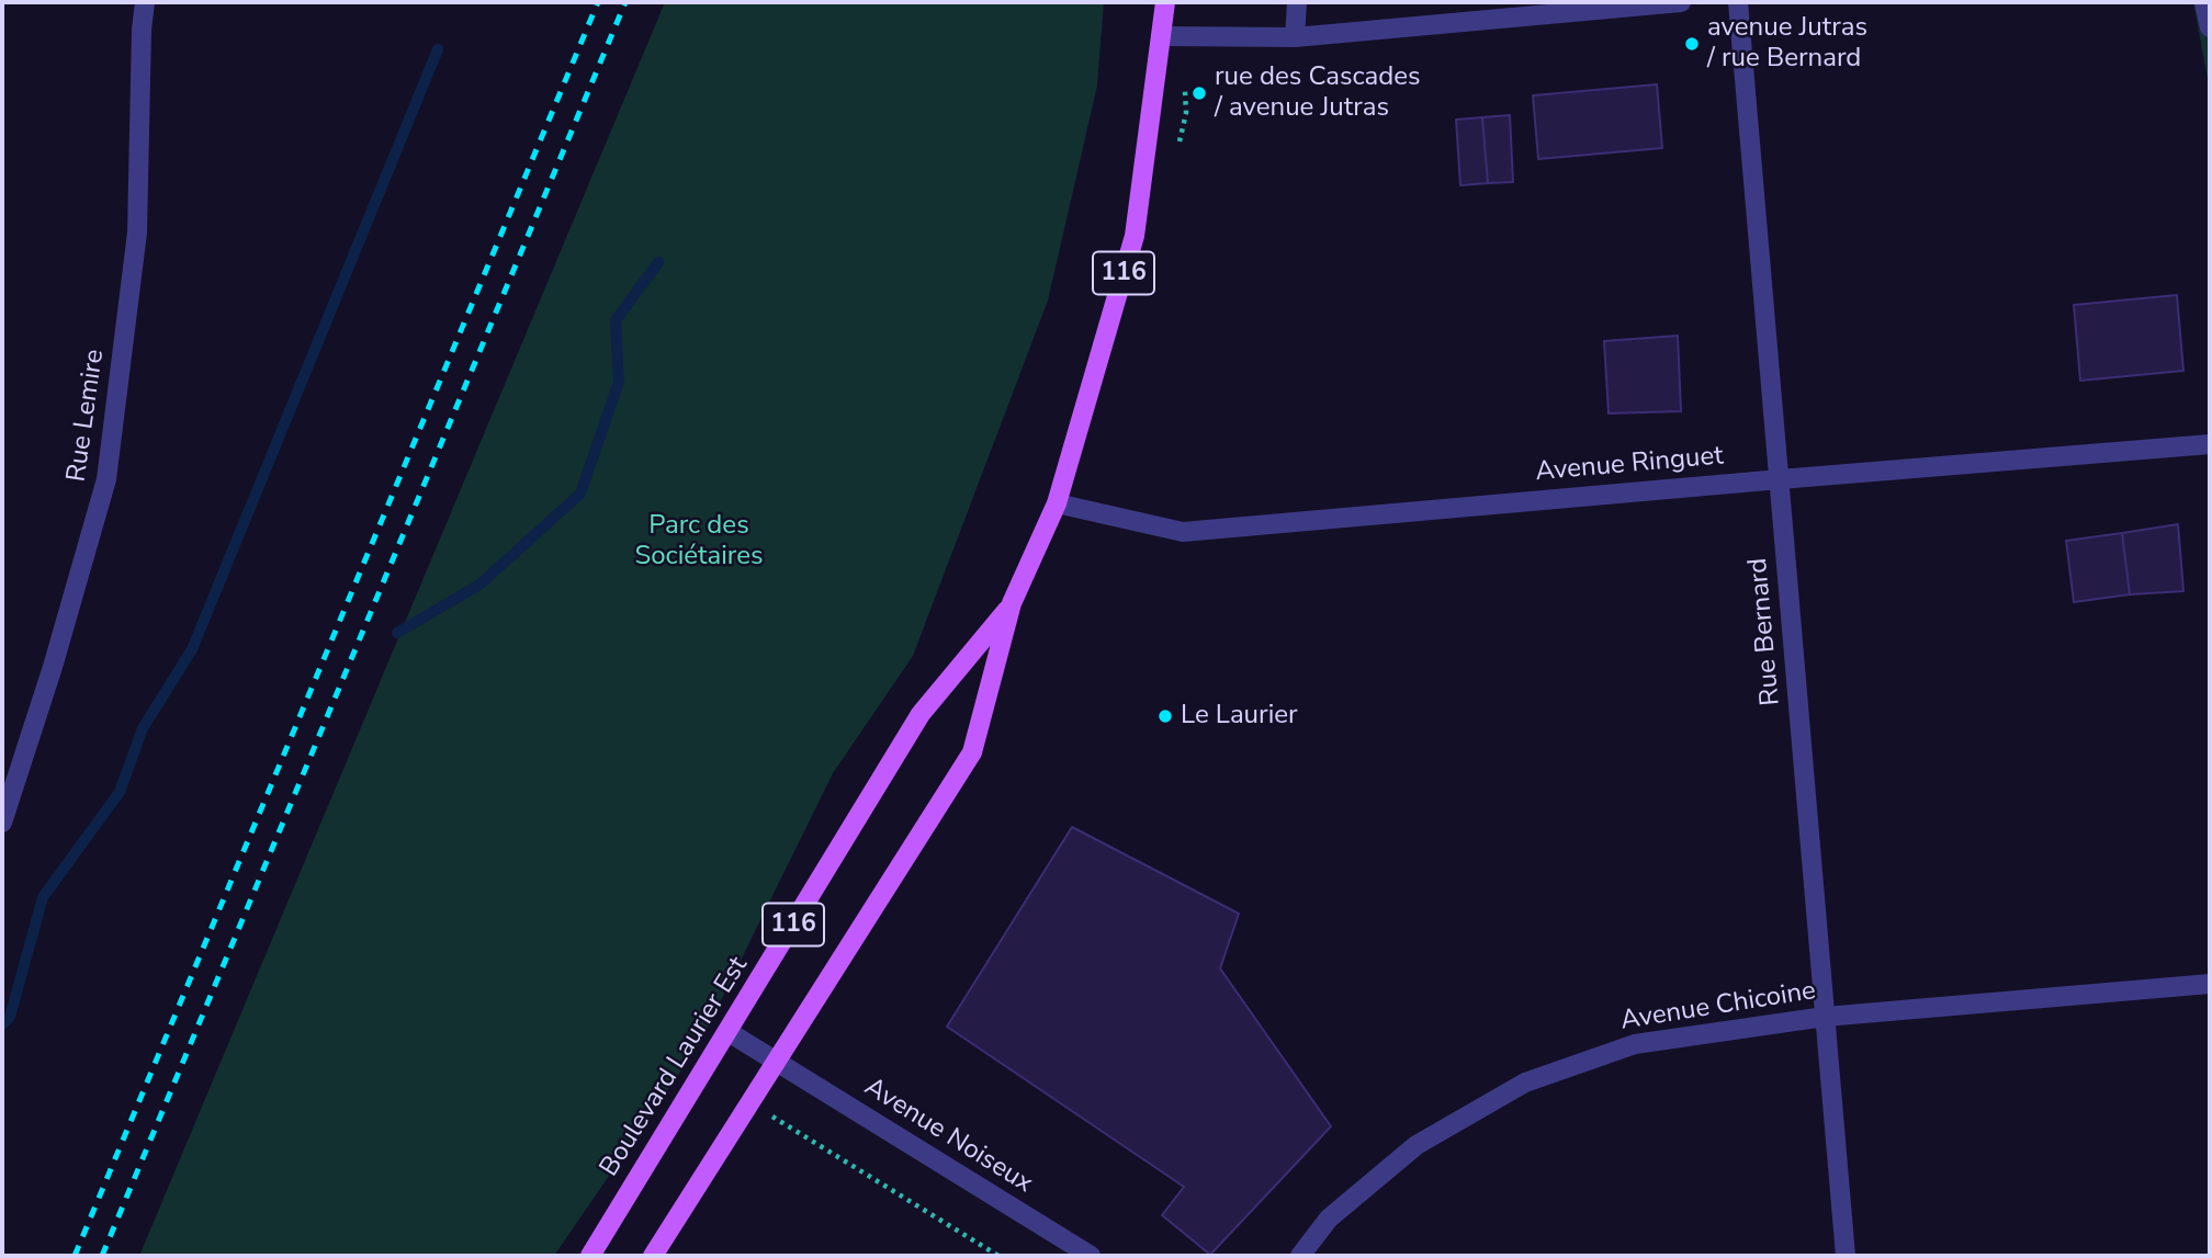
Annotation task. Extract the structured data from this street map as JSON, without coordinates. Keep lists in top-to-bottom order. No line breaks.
{"streets":{"main road":["116","Boulevard Laurier Est"],"street":["Rue Lemire","Avenue Ringuet","Rue Bernard","Avenue Chicoine","Avenue Noiseux"]},"crossings":[["Avenue Ringuet","Rue Bernard"],["Avenue Ringuet","Boulevard Laurier Est"],["Rue Bernard","Avenue Chicoine"],["Boulevard Laurier Est","Avenue Noiseux"]],"parks":["Parc des Sociétaires"],"places":["avenue Jutras / rue Bernard","rue des Cascades / avenue Jutras","Le Laurier"]}
